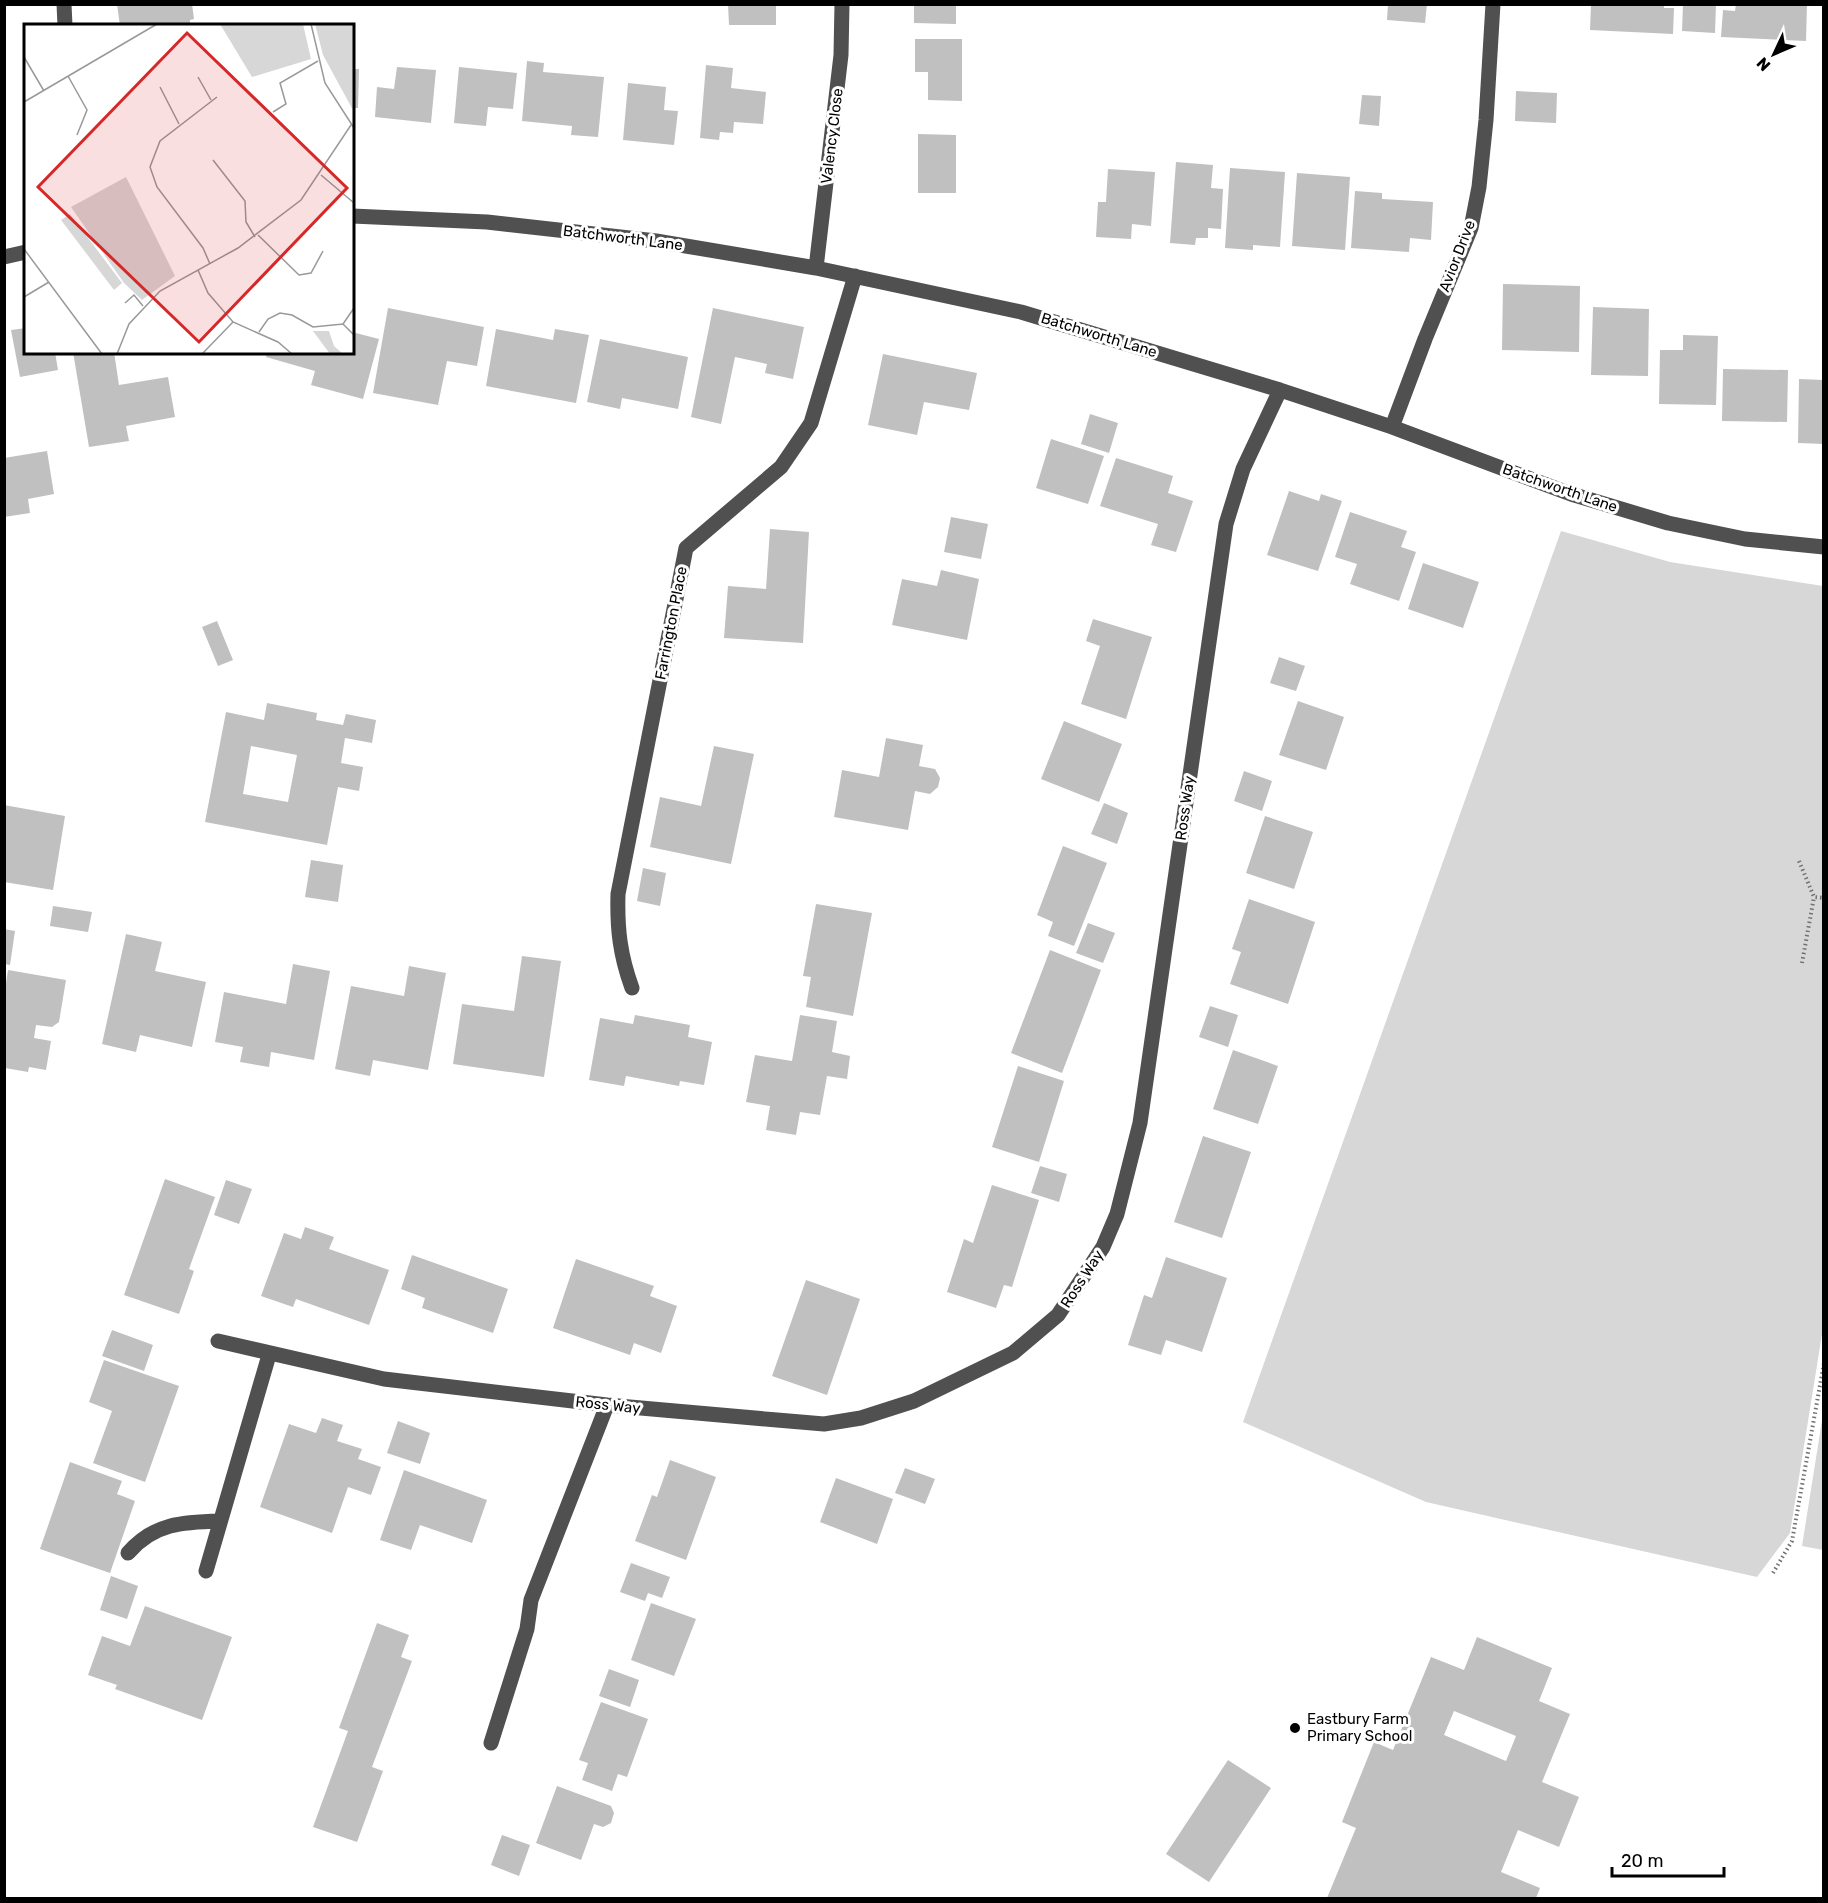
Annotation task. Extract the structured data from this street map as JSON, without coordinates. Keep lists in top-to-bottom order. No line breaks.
{"streets":{"street":["Valency Close","Batchworth Lane","Avior Drive","Farrington Place","Ross Way"]},"crossings":[["Valency Close","Batchworth Lane"],["Batchworth Lane","Avior Drive"],["Batchworth Lane","Farrington Place"],["Batchworth Lane","Ross Way"]],"places":["Eastbury Farm Primary School"],"scale_bar":"20 m","north":"bottom left"}
